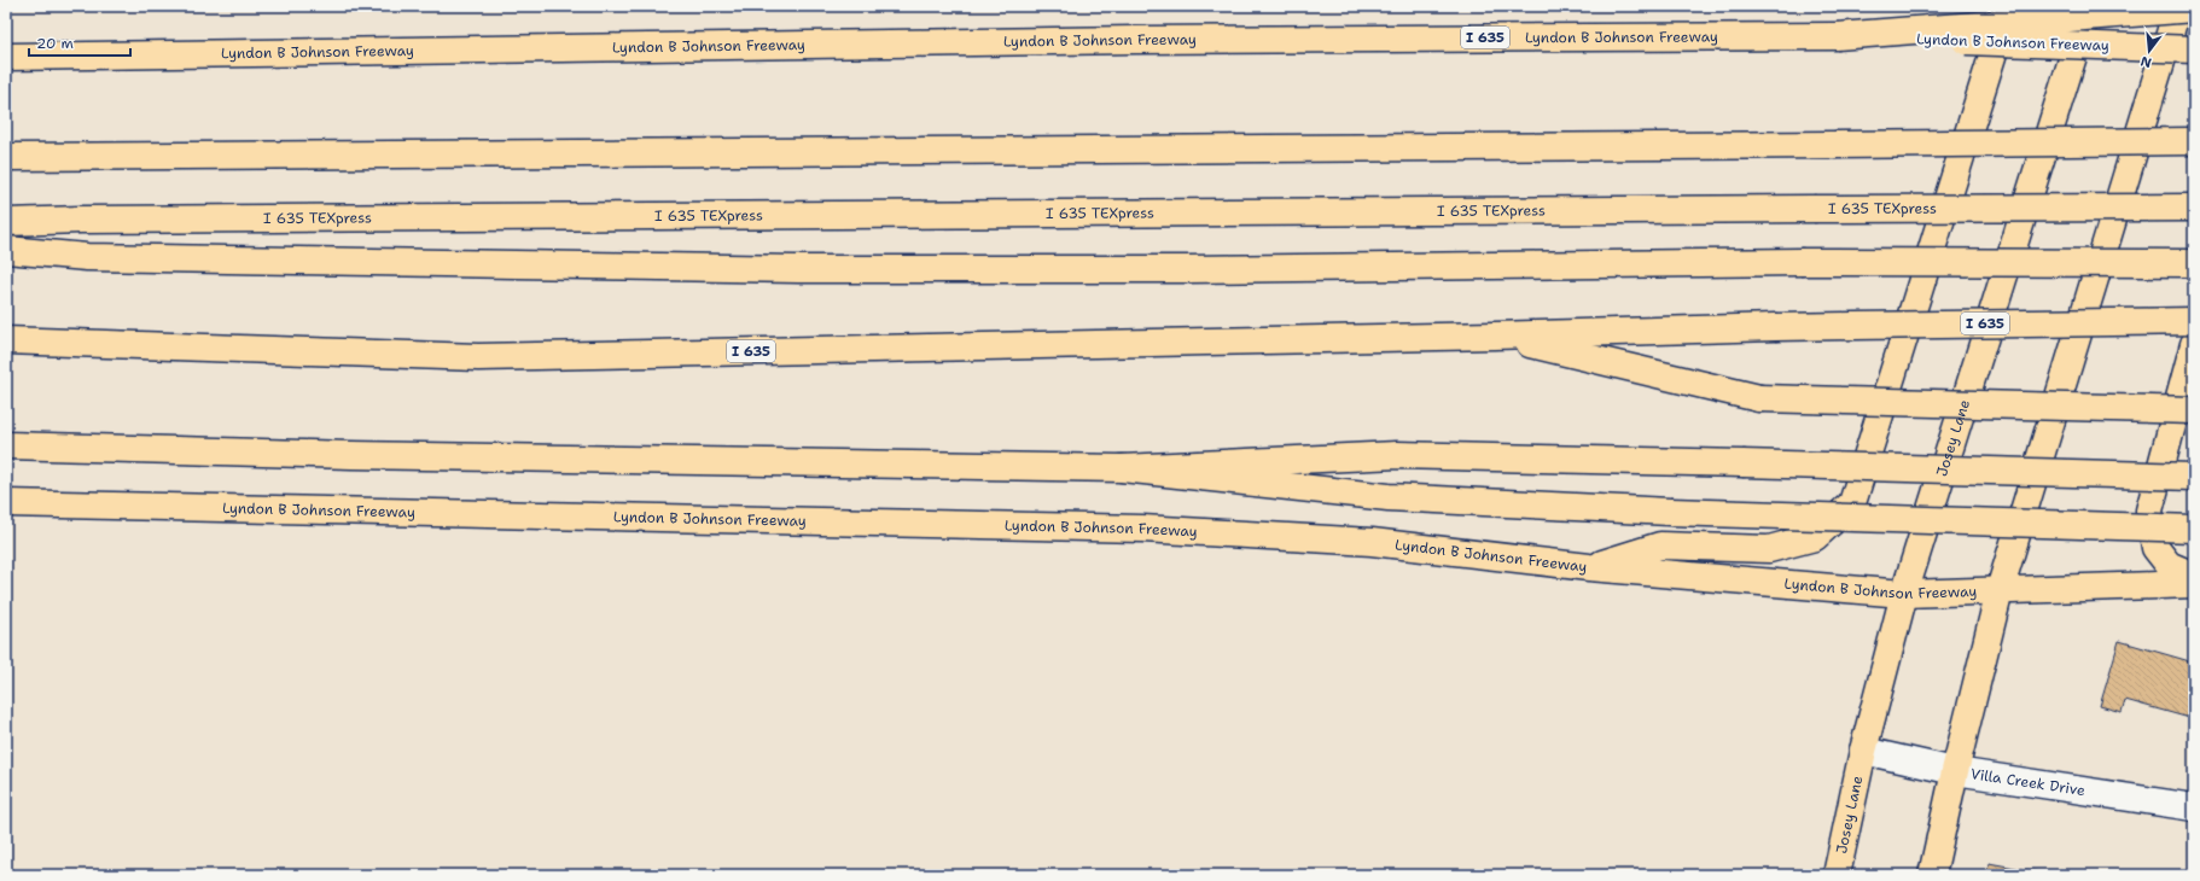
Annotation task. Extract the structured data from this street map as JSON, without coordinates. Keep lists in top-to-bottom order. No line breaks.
{"streets":{"main road":["I 635","Lyndon B Johnson Freeway","I 635 TEXpress","Josey Lane"],"street":["Villa Creek Drive"]},"crossings":[["Lyndon B Johnson Freeway","Josey Lane"],["Josey Lane","Villa Creek Drive"]],"scale_bar":"20 m","north":"bottom"}
